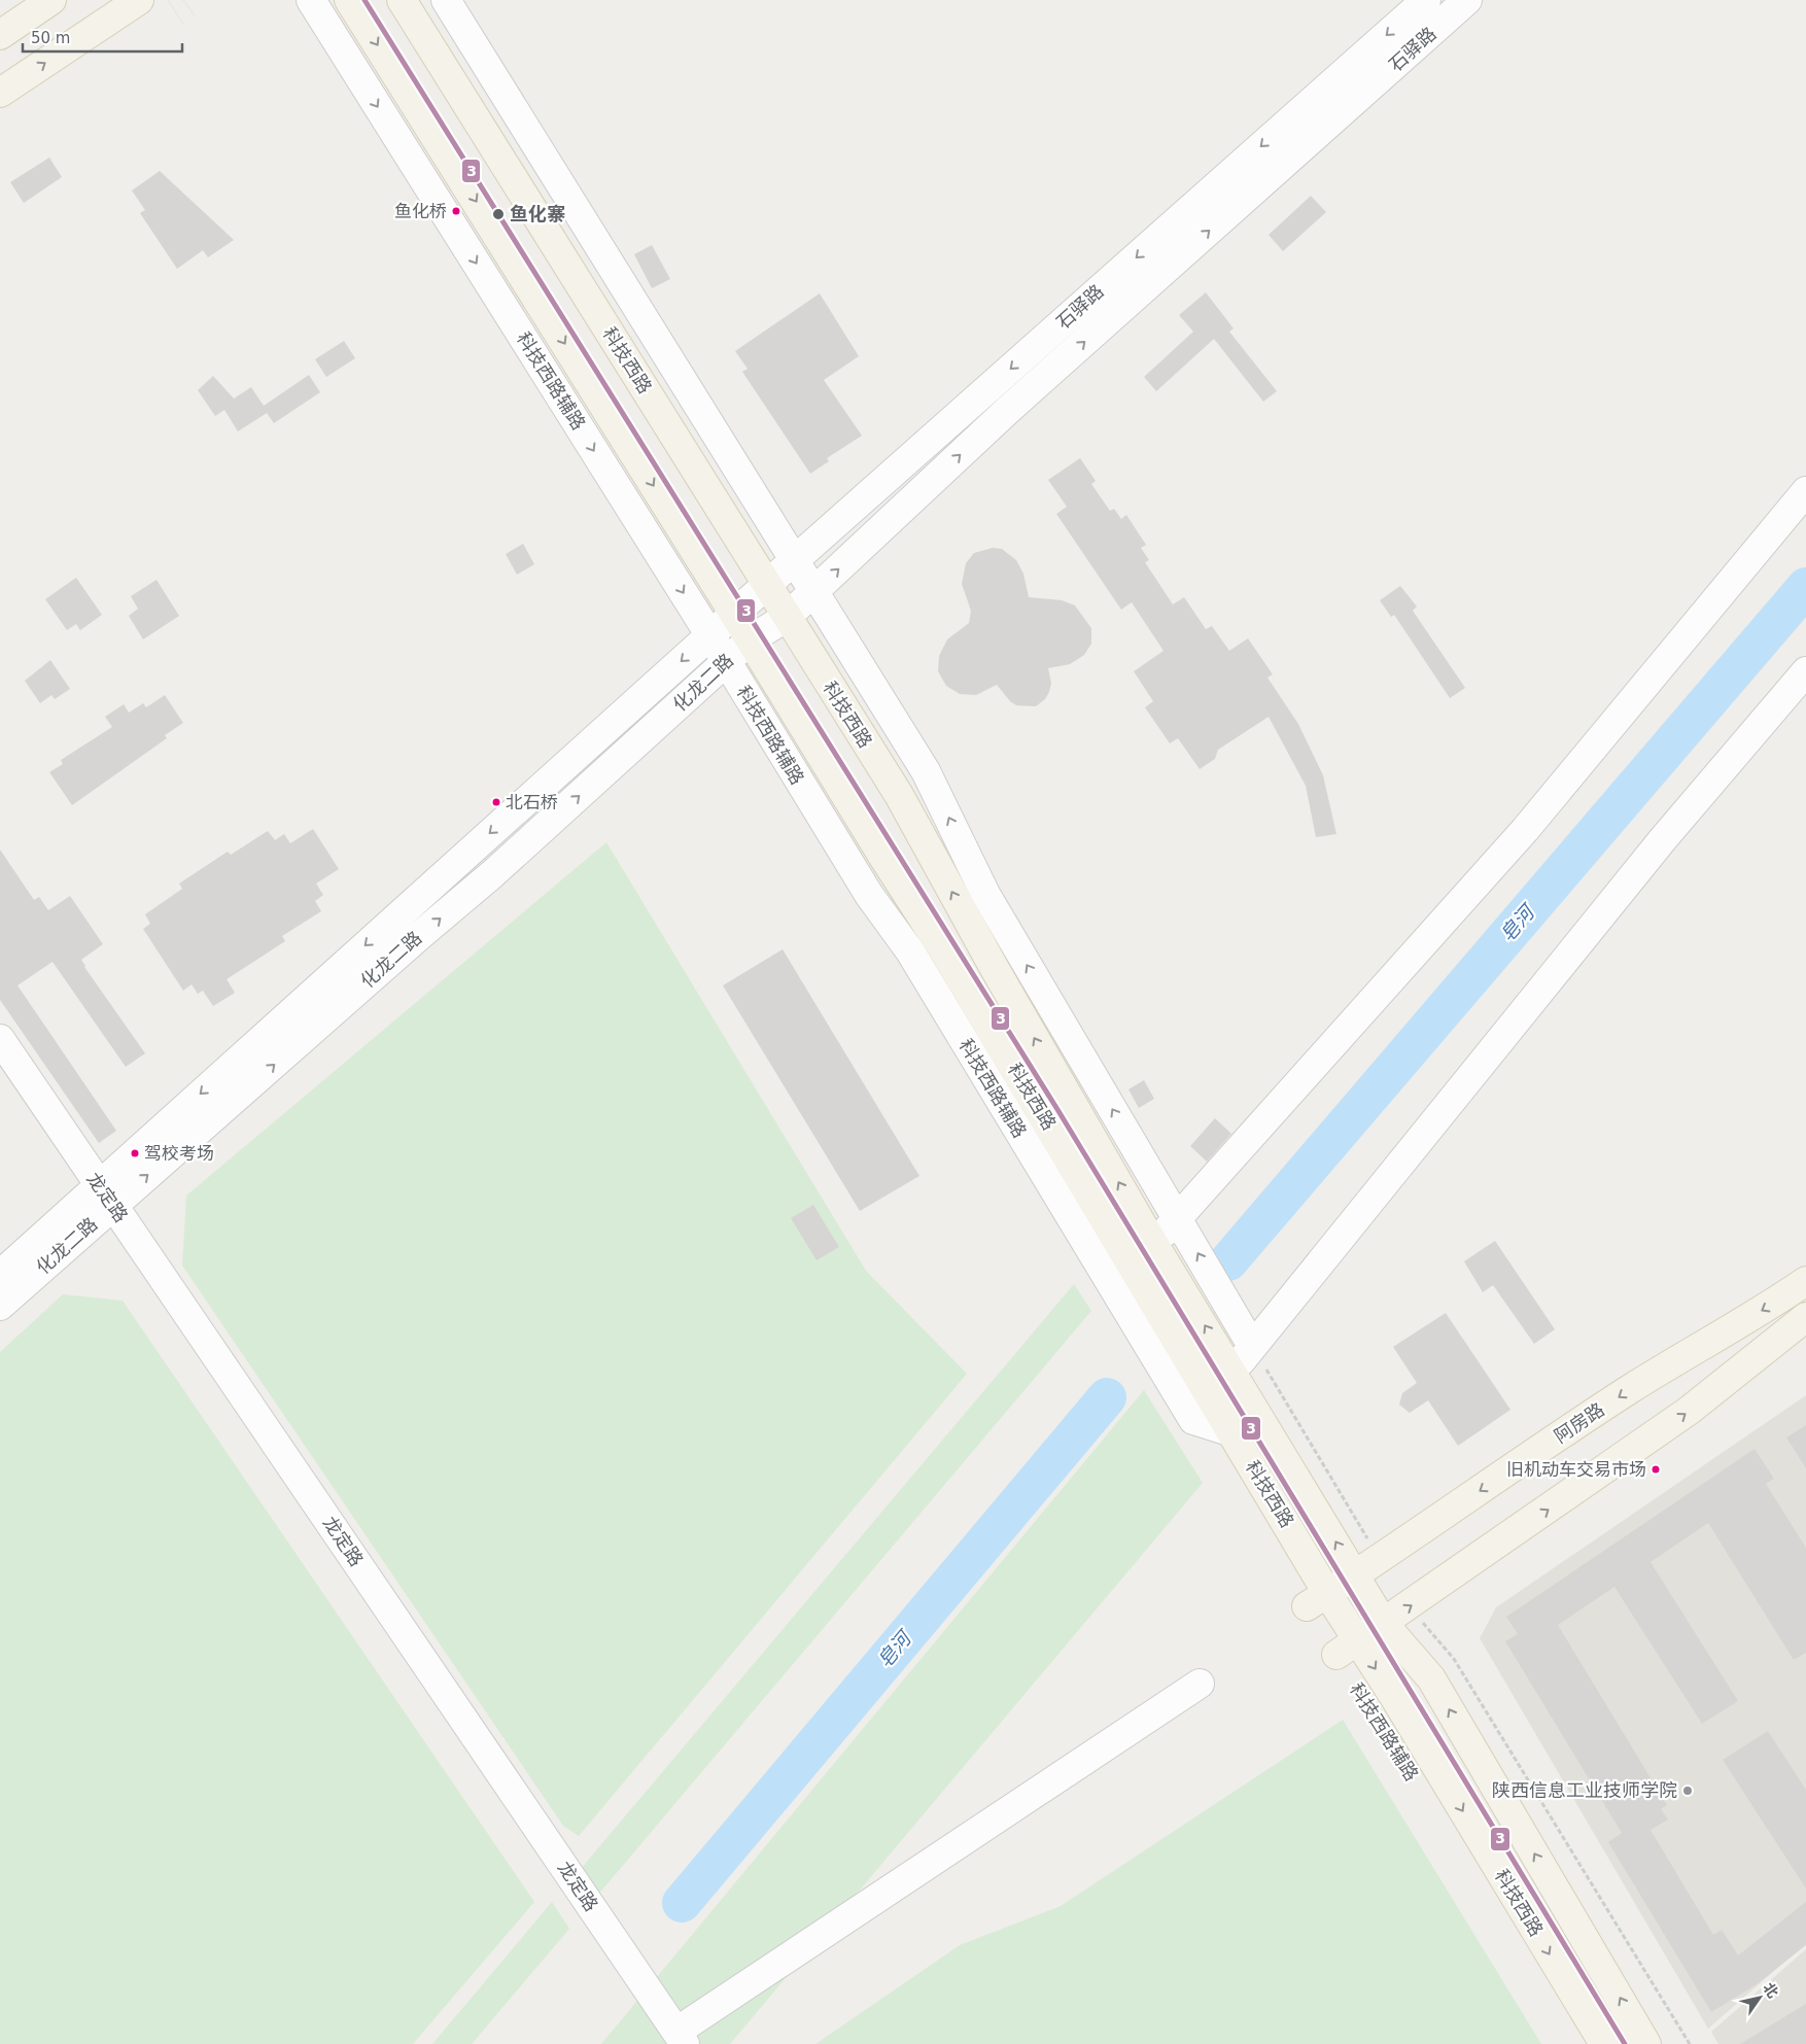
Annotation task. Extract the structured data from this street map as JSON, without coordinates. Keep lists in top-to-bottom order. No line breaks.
{"streets":{"main road":["科技西路","阿房路"],"street":["石驿路","科技西路辅路","化龙二路","龙定路"]},"crossings":[["石驿路","科技西路"],["石驿路","化龙二路"],["科技西路","科技西路辅路"],["科技西路","化龙二路"],["科技西路","阿房路"],["科技西路辅路","化龙二路"],["化龙二路","龙定路"]],"water":["皂河"],"places":["鱼化桥","鱼化寨","北石桥","驾校考场","旧机动车交易市场","陕西信息工业技师学院"],"lines":["transit line 3"],"scale_bar":"50 m","north":"top right"}
